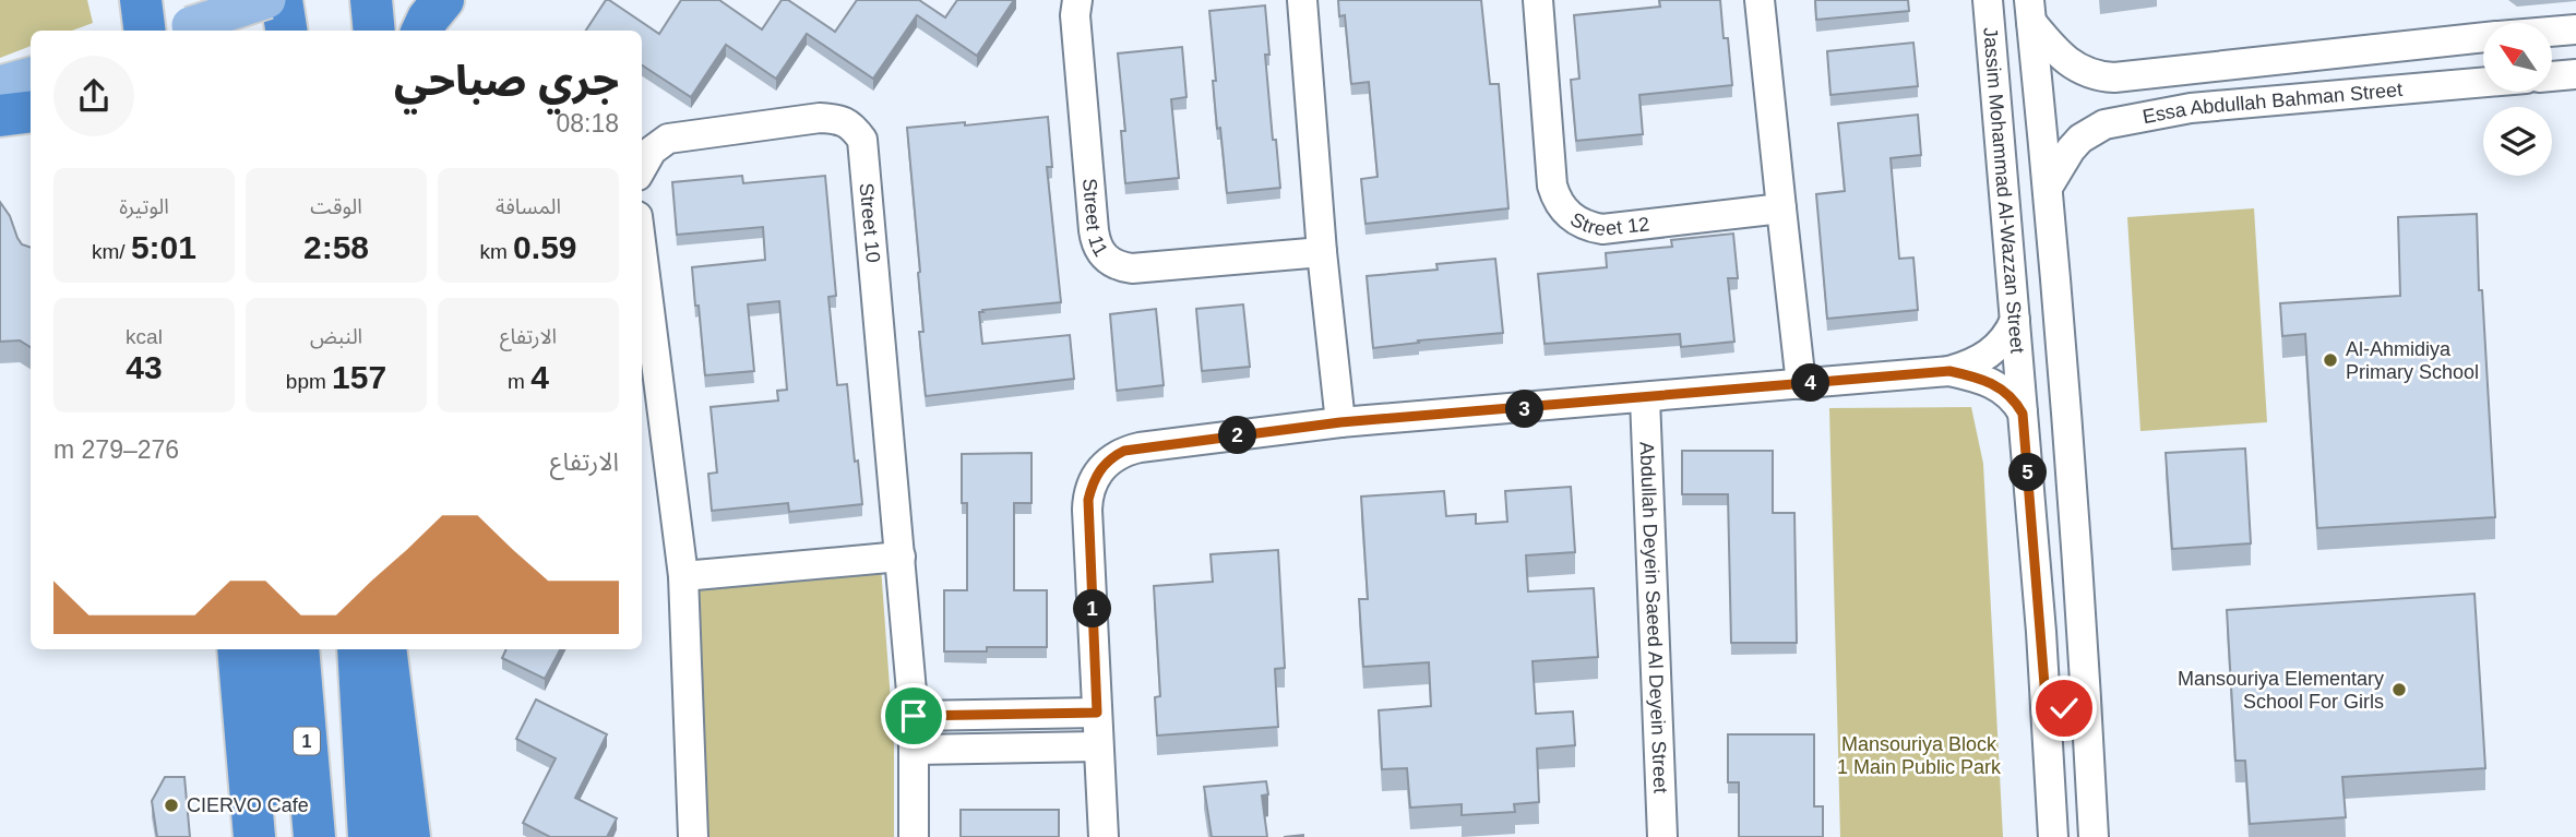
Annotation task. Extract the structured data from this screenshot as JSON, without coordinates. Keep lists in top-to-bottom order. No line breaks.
{"streets":{"highway":["1"],"street":["Essa Abdullah Bahman Street","Jassim Mohammad Al-Wazzan Street","Street 11","Street 12","Street 10","Abdullah Deyein Saeed Al Deyein Street"]},"parks":["Mansouriya Block 1 Main Public Park"],"places":["Al-Ahmidiya Primary School","Mansouriya Elementary School For Girls","CIERVO Cafe"],"north":"top left","page":{"heading":["جري صباحي","08:18"],"stats":[["المسافة","0.59 km"],["الوقت","2:58"],["الوتيرة","5:01 /km"],["الارتفاع","4 m"],["النبض","157 bpm"],["kcal","43"]],"pins":["4","3","2","5","1"],"chart":["الارتفاع","276–279 m"]}}
